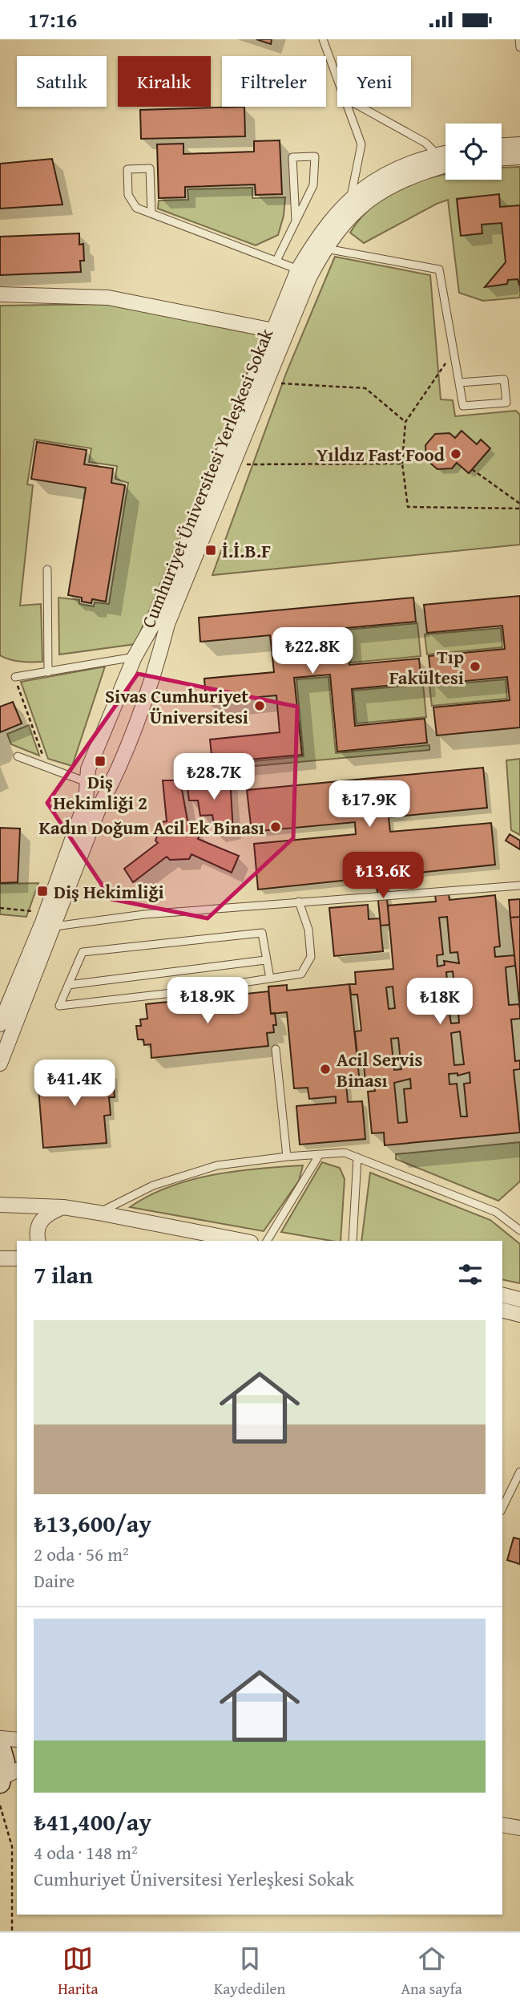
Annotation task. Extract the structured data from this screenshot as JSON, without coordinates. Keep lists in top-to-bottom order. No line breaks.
{"streets":{"street":["Cumhuriyet Üniversitesi Yerleşkesi Sokak"]},"places":{"other":["Yıldız Fast Food","Tıp Fakültesi","Sivas Cumhuriyet Üniversitesi","Kadın Doğum Acil Ek Binası","Acil Servis Binası"],"transit":["İ.İ.B.F","Diş Hekimliği 2","Diş Hekimliği"]},"page":{"status":"17:16","chip":["Satılık","Kiralık","Filtreler","Yeni"],"price":["₺22.8K","₺28.7K","₺17.9K","₺13.6K","₺18.9K","₺18K","₺41.4K"],"heading":"7 ilan","list":[{"name":"₺13,600/ay","note":"2 oda · 56 m² · Daire"},{"name":"₺41,400/ay","note":"4 oda · 148 m² · Cumhuriyet Üniversitesi Yerleşkesi Sokak"}],"tabs":["Harita","Kaydedilen","Ana sayfa"]}}
